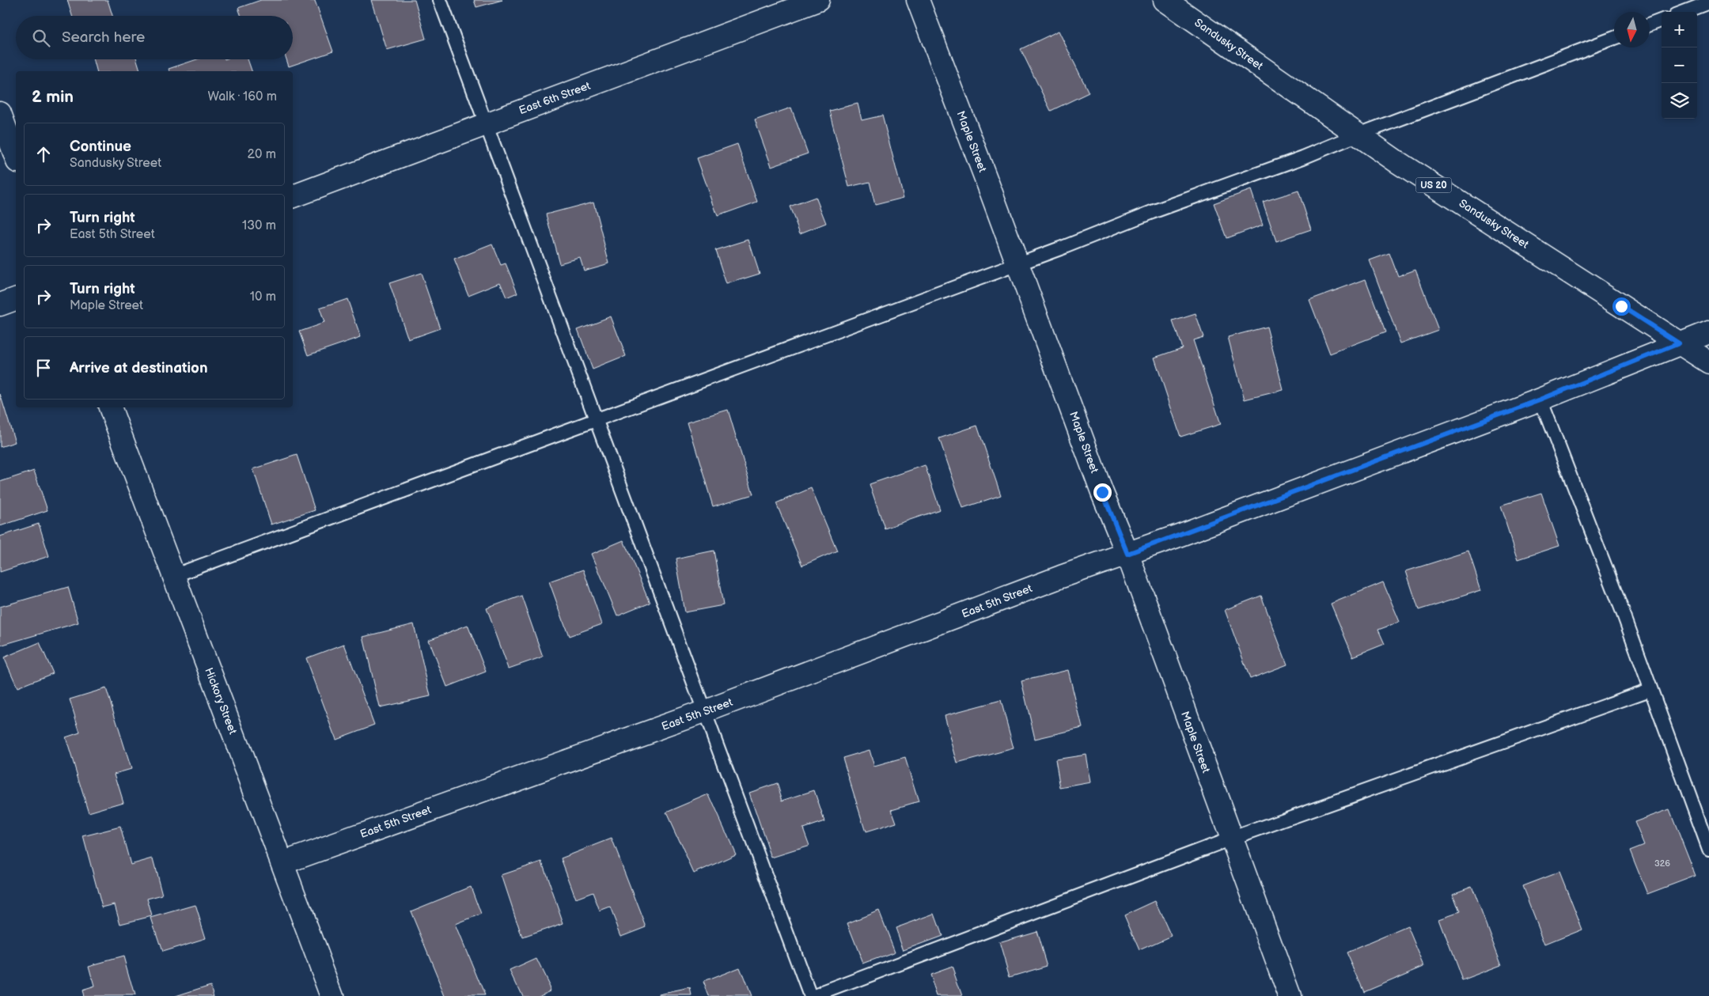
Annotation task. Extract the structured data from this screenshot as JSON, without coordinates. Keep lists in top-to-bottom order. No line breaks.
{"streets":{"street":["Sandusky Street","East 6th Street","Maple Street","US 20","East 5th Street","Hickory Street"]},"crossings":[["Sandusky Street","East 5th Street"],["Maple Street","East 5th Street"],["East 5th Street","Hickory Street"]],"house_numbers":["326"],"north":"bottom","page":{"map_buttons":["+","−"],"search":"Search here","heading":["2 min","Walk · 160 m"],"list":[["Continue","Sandusky Street","20 m"],["Turn right","East 5th Street","130 m"],["Turn right","Maple Street","10 m"],"Arrive at destination"]}}
